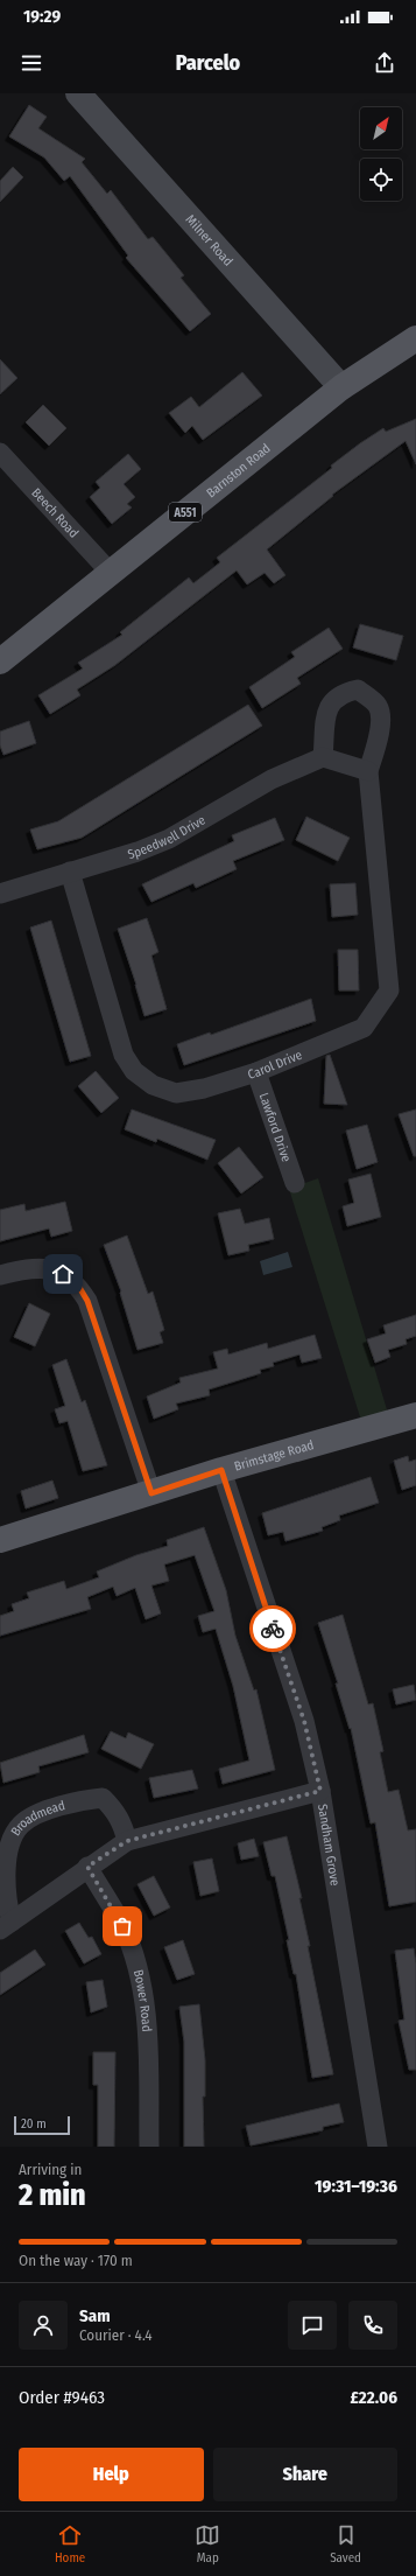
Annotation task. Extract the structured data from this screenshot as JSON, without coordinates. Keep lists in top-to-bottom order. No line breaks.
{"streets":{"main road":["Barnston Road","A551","Brimstage Road"],"street":["Milner Road","Beech Road","Speedwell Drive","Carol Drive","Lawford Drive","Broadmead","Sandham Grove","Bower Road"]},"crossings":[["Milner Road","Barnston Road"],["Barnston Road","Beech Road"],["Speedwell Drive","Carol Drive"],["Carol Drive","Lawford Drive"],["Brimstage Road","Sandham Grove"],["Broadmead","Sandham Grove"],["Broadmead","Bower Road"]],"scale_bar":"20 m","north":"top right","page":{"status":"19:29","header":"Parcelo","scale":"20 m","heading":["2 min","Arriving in","19:31–19:36"],"panel":["Sam","Courier · 4.4","Order #9463","£22.06"],"bar":"On the way · 170 m","buttons":["Help","Share"],"tabs":["Home","Map","Saved"]}}
